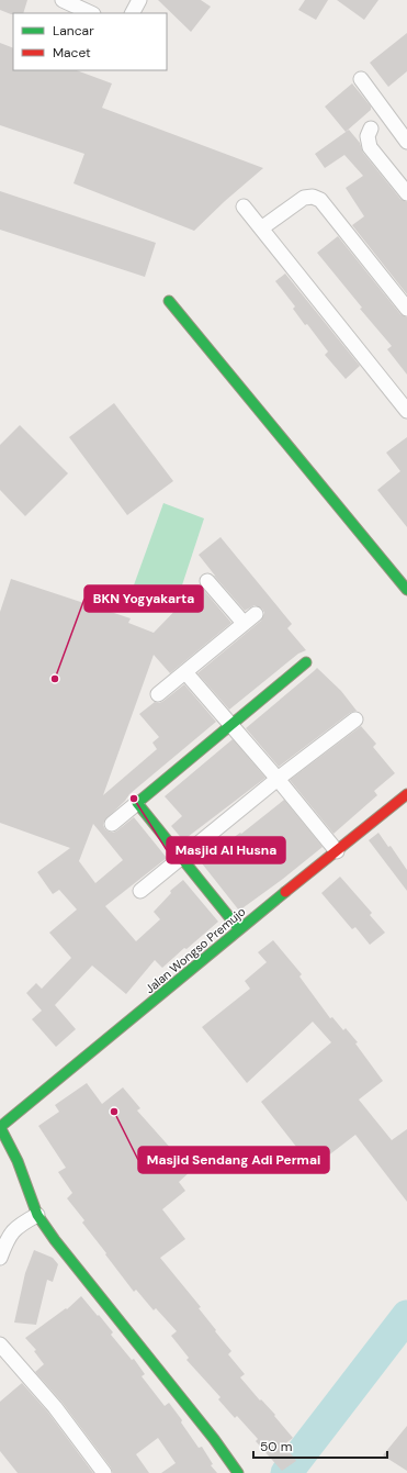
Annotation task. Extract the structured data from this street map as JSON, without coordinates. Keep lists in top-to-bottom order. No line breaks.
{"streets":{"street":["Jalan Wongso Premujo"]},"places":["BKN Yogyakarta","Masjid Al Husna","Masjid Sendang Adi Permai"],"legend":["Lancar","Macet"],"scale_bar":"50 m"}
